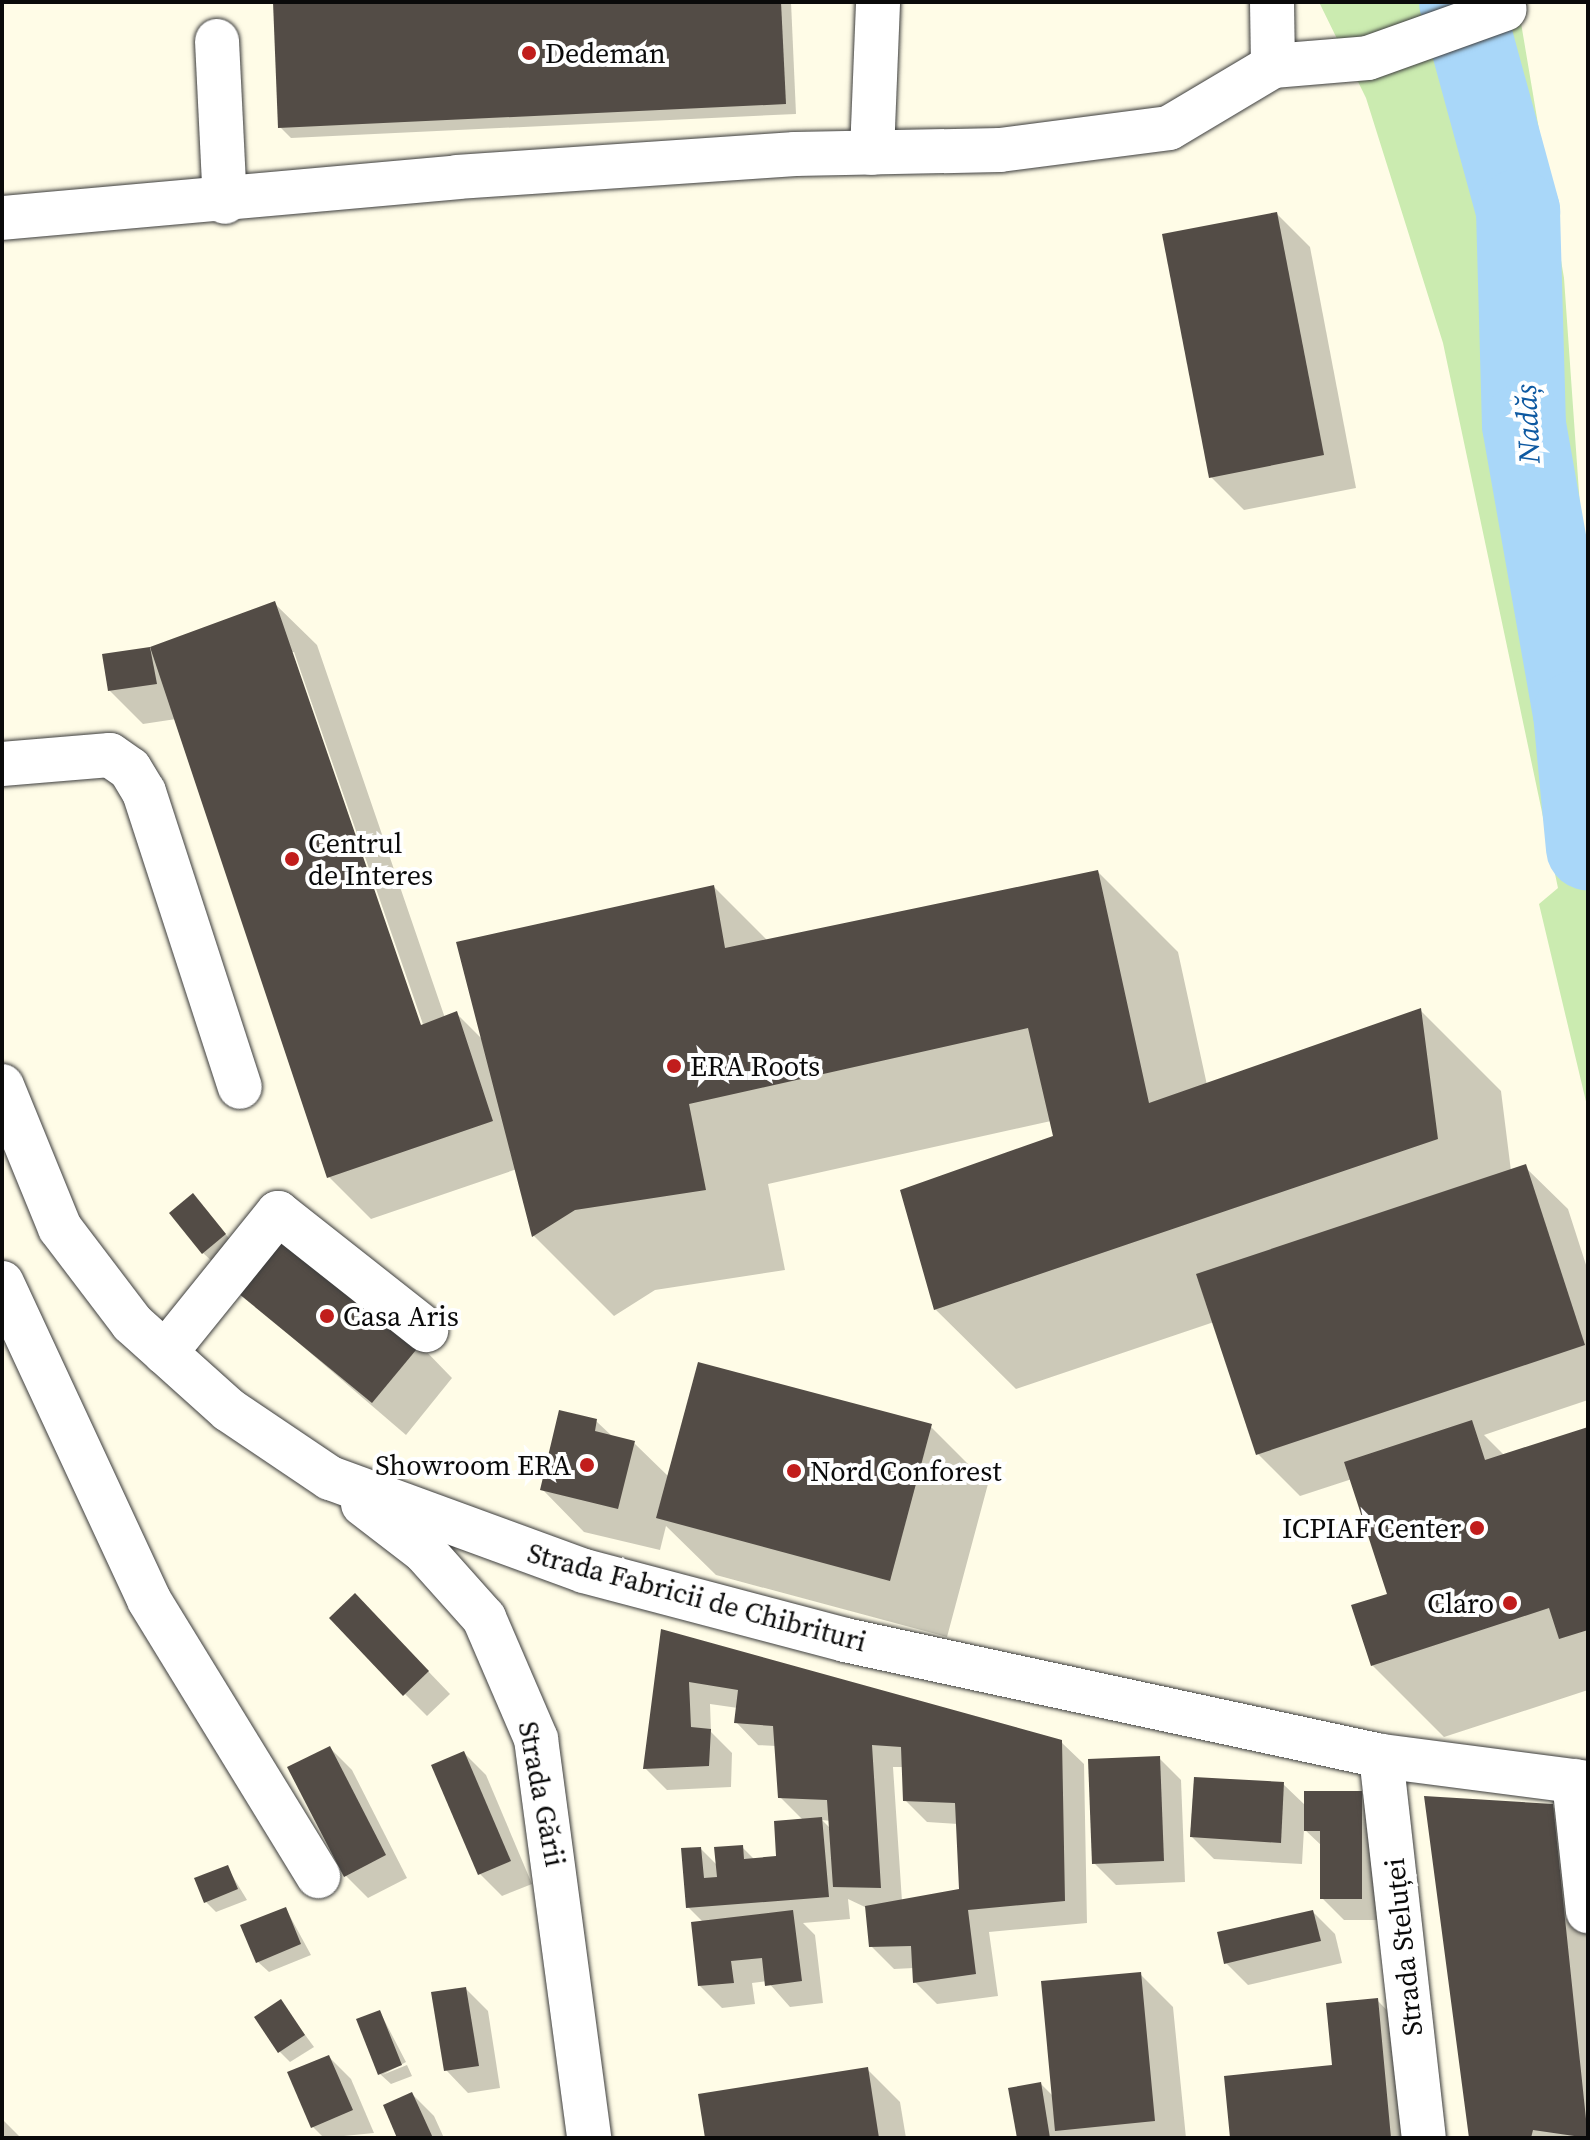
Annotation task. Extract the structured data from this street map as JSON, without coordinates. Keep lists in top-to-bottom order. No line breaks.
{"streets":{"street":["Strada Fabricii de Chibrituri","Strada Gării","Strada Steluței"]},"crossings":[["Strada Fabricii de Chibrituri","Strada Gării"],["Strada Fabricii de Chibrituri","Strada Steluței"]],"water":["Nadăș"],"places":["Dedeman","Centrul de Interes","ERA Roots","Casa Aris","Showroom ERA","Nord Conforest","ICPIAF Center","Claro"]}
